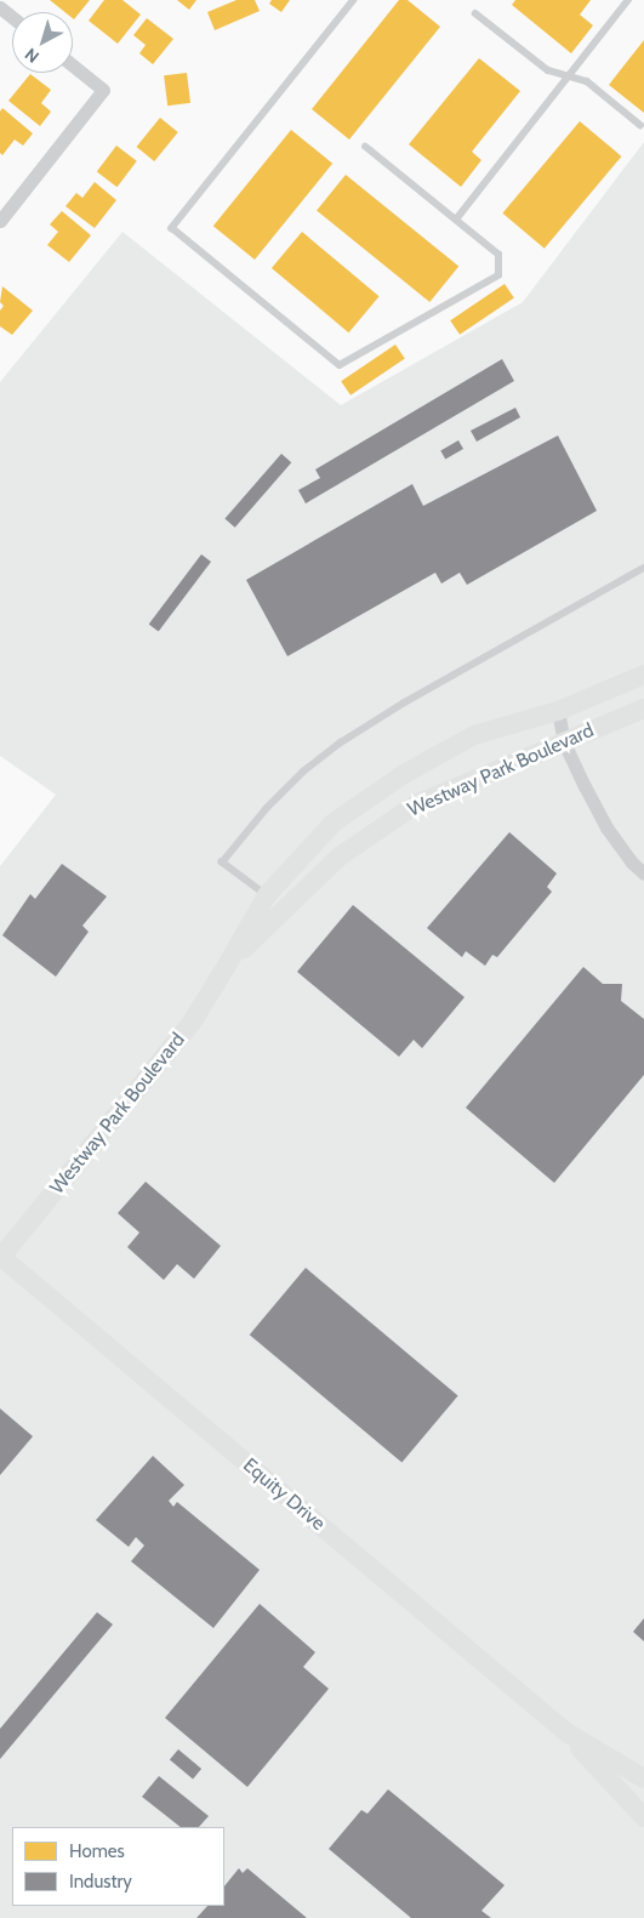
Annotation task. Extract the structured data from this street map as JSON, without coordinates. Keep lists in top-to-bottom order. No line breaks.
{"streets":{"street":["Westway Park Boulevard","Equity Drive"]},"crossings":[["Westway Park Boulevard","Equity Drive"]],"legend":["Homes","Industry"],"north":"bottom left"}
